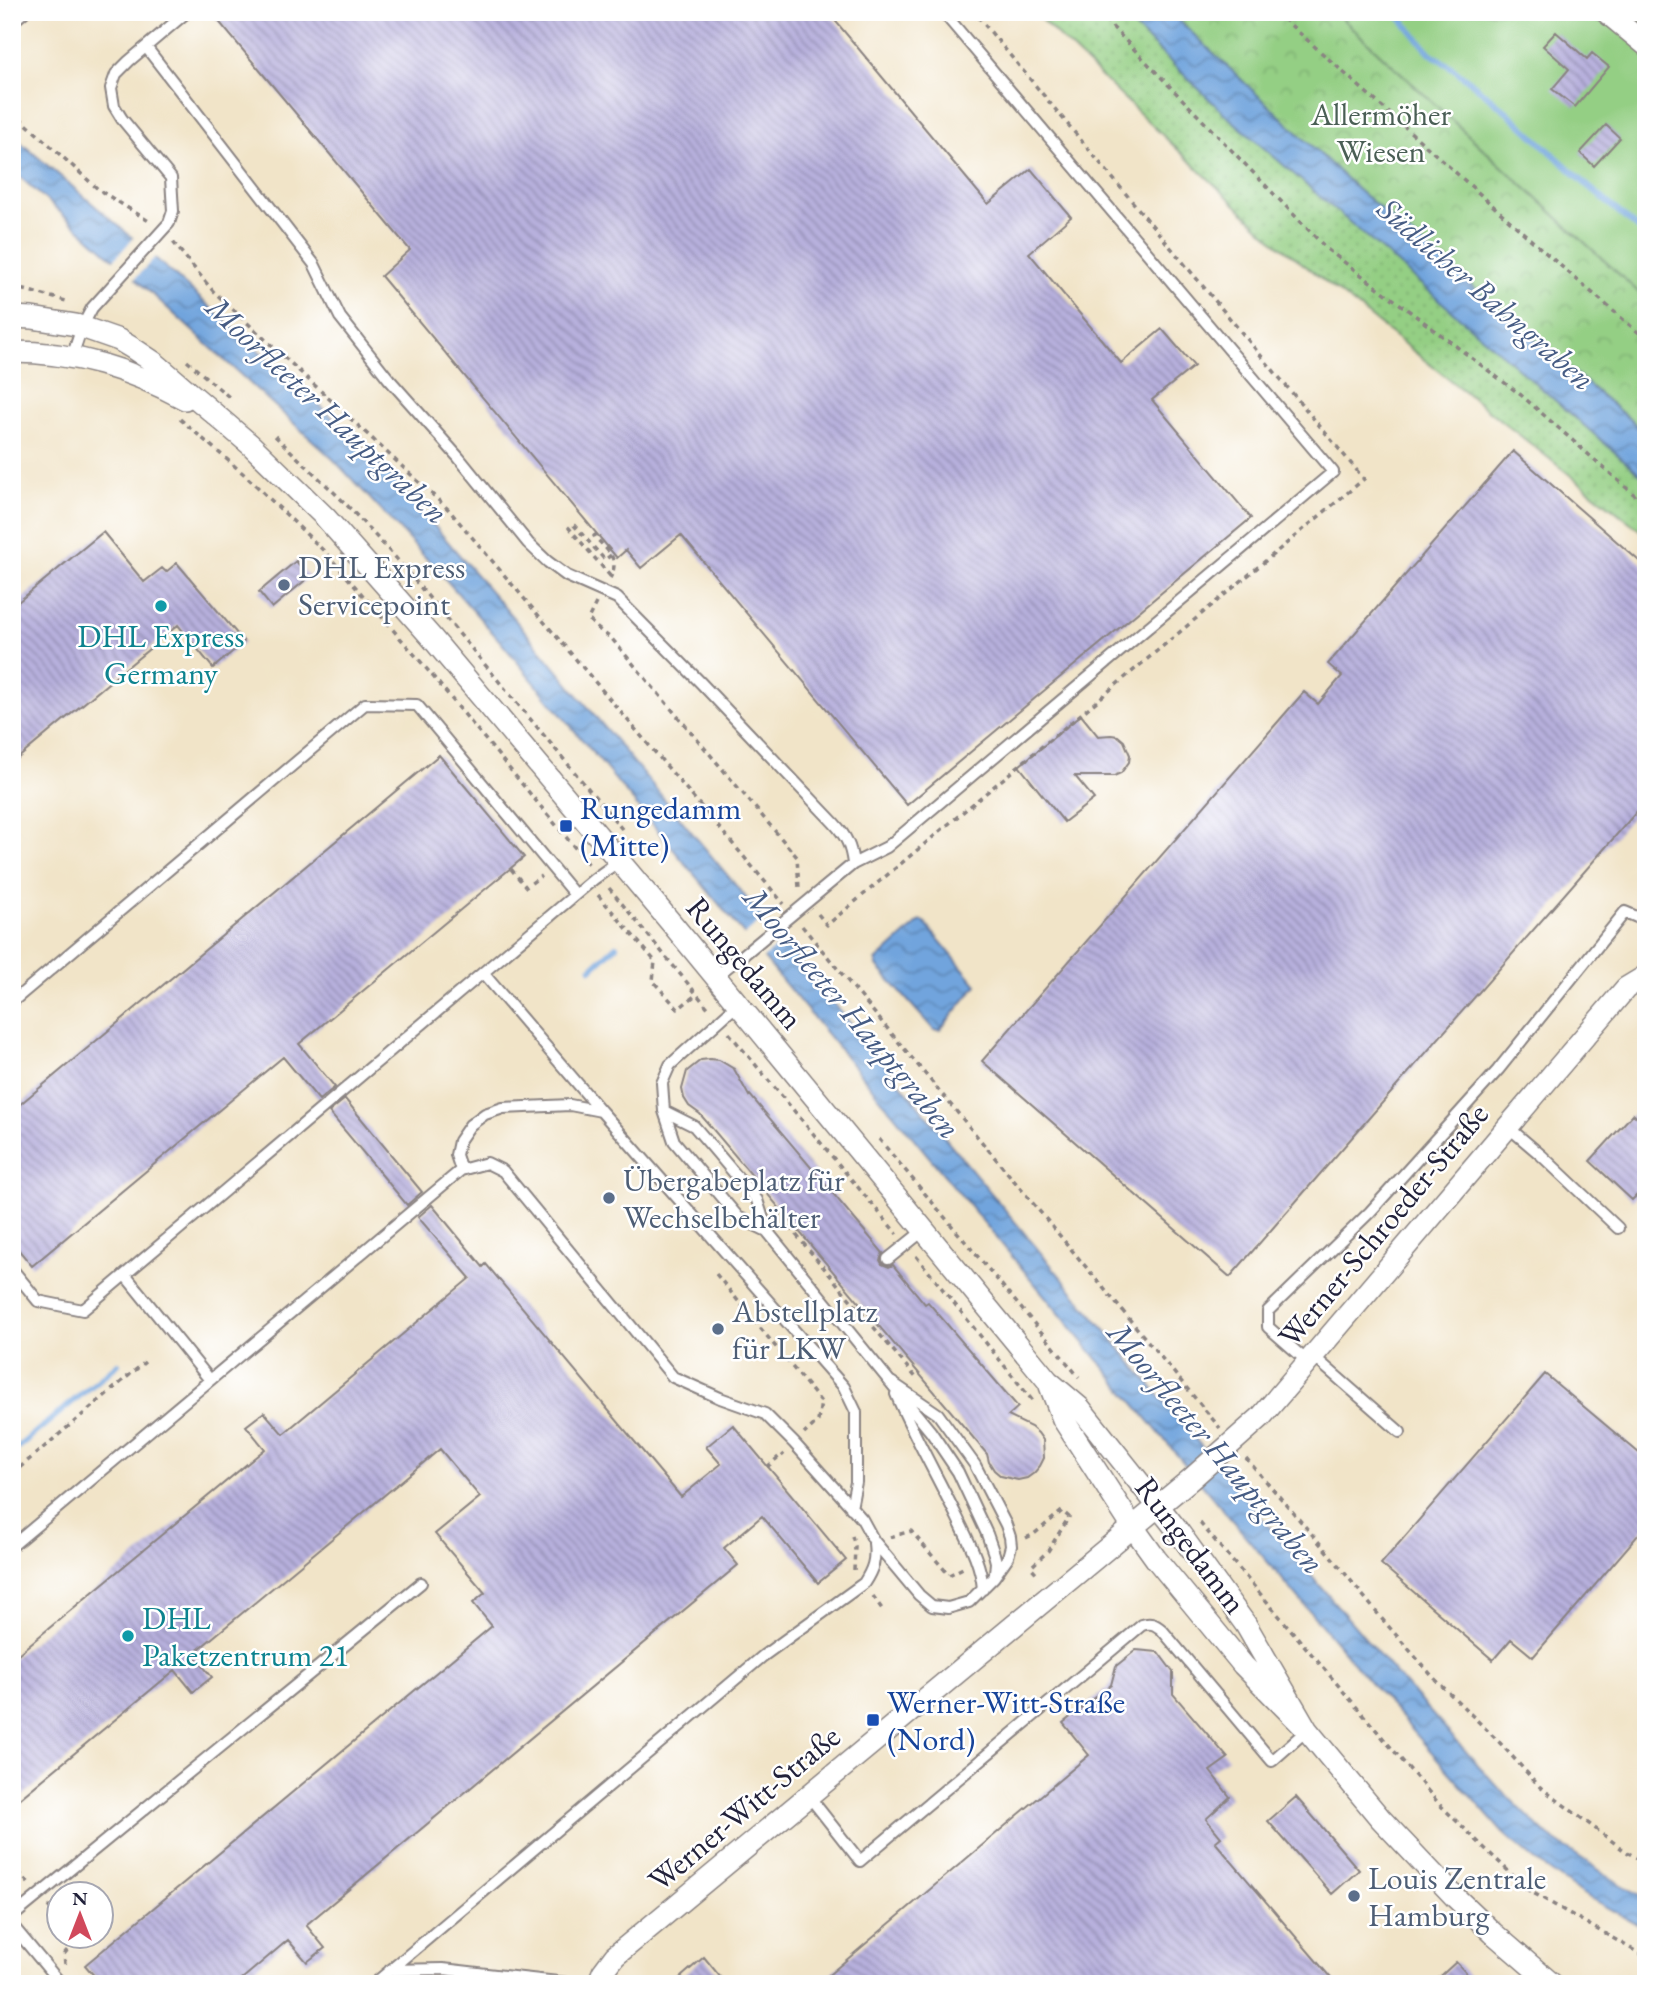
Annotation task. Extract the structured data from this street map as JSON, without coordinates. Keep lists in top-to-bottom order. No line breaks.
{"streets":{"street":["Rungedamm","Werner-Schroeder-Straße","Werner-Witt-Straße"]},"crossings":[["Rungedamm","Werner-Schroeder-Straße"],["Rungedamm","Werner-Witt-Straße"],["Werner-Schroeder-Straße","Werner-Witt-Straße"]],"water":["Südlicher Bahngraben","Moorfleeter Hauptgraben"],"parks":["Allermöher Wiesen"],"places":{"other":["DHL Express Servicepoint","DHL Express Germany","Übergabeplatz für Wechselbehälter","Abstellplatz für LKW","DHL Paketzentrum 21","Louis Zentrale Hamburg"],"transit":["Rungedamm (Mitte)","Werner-Witt-Straße (Nord)"]},"north":"top"}
